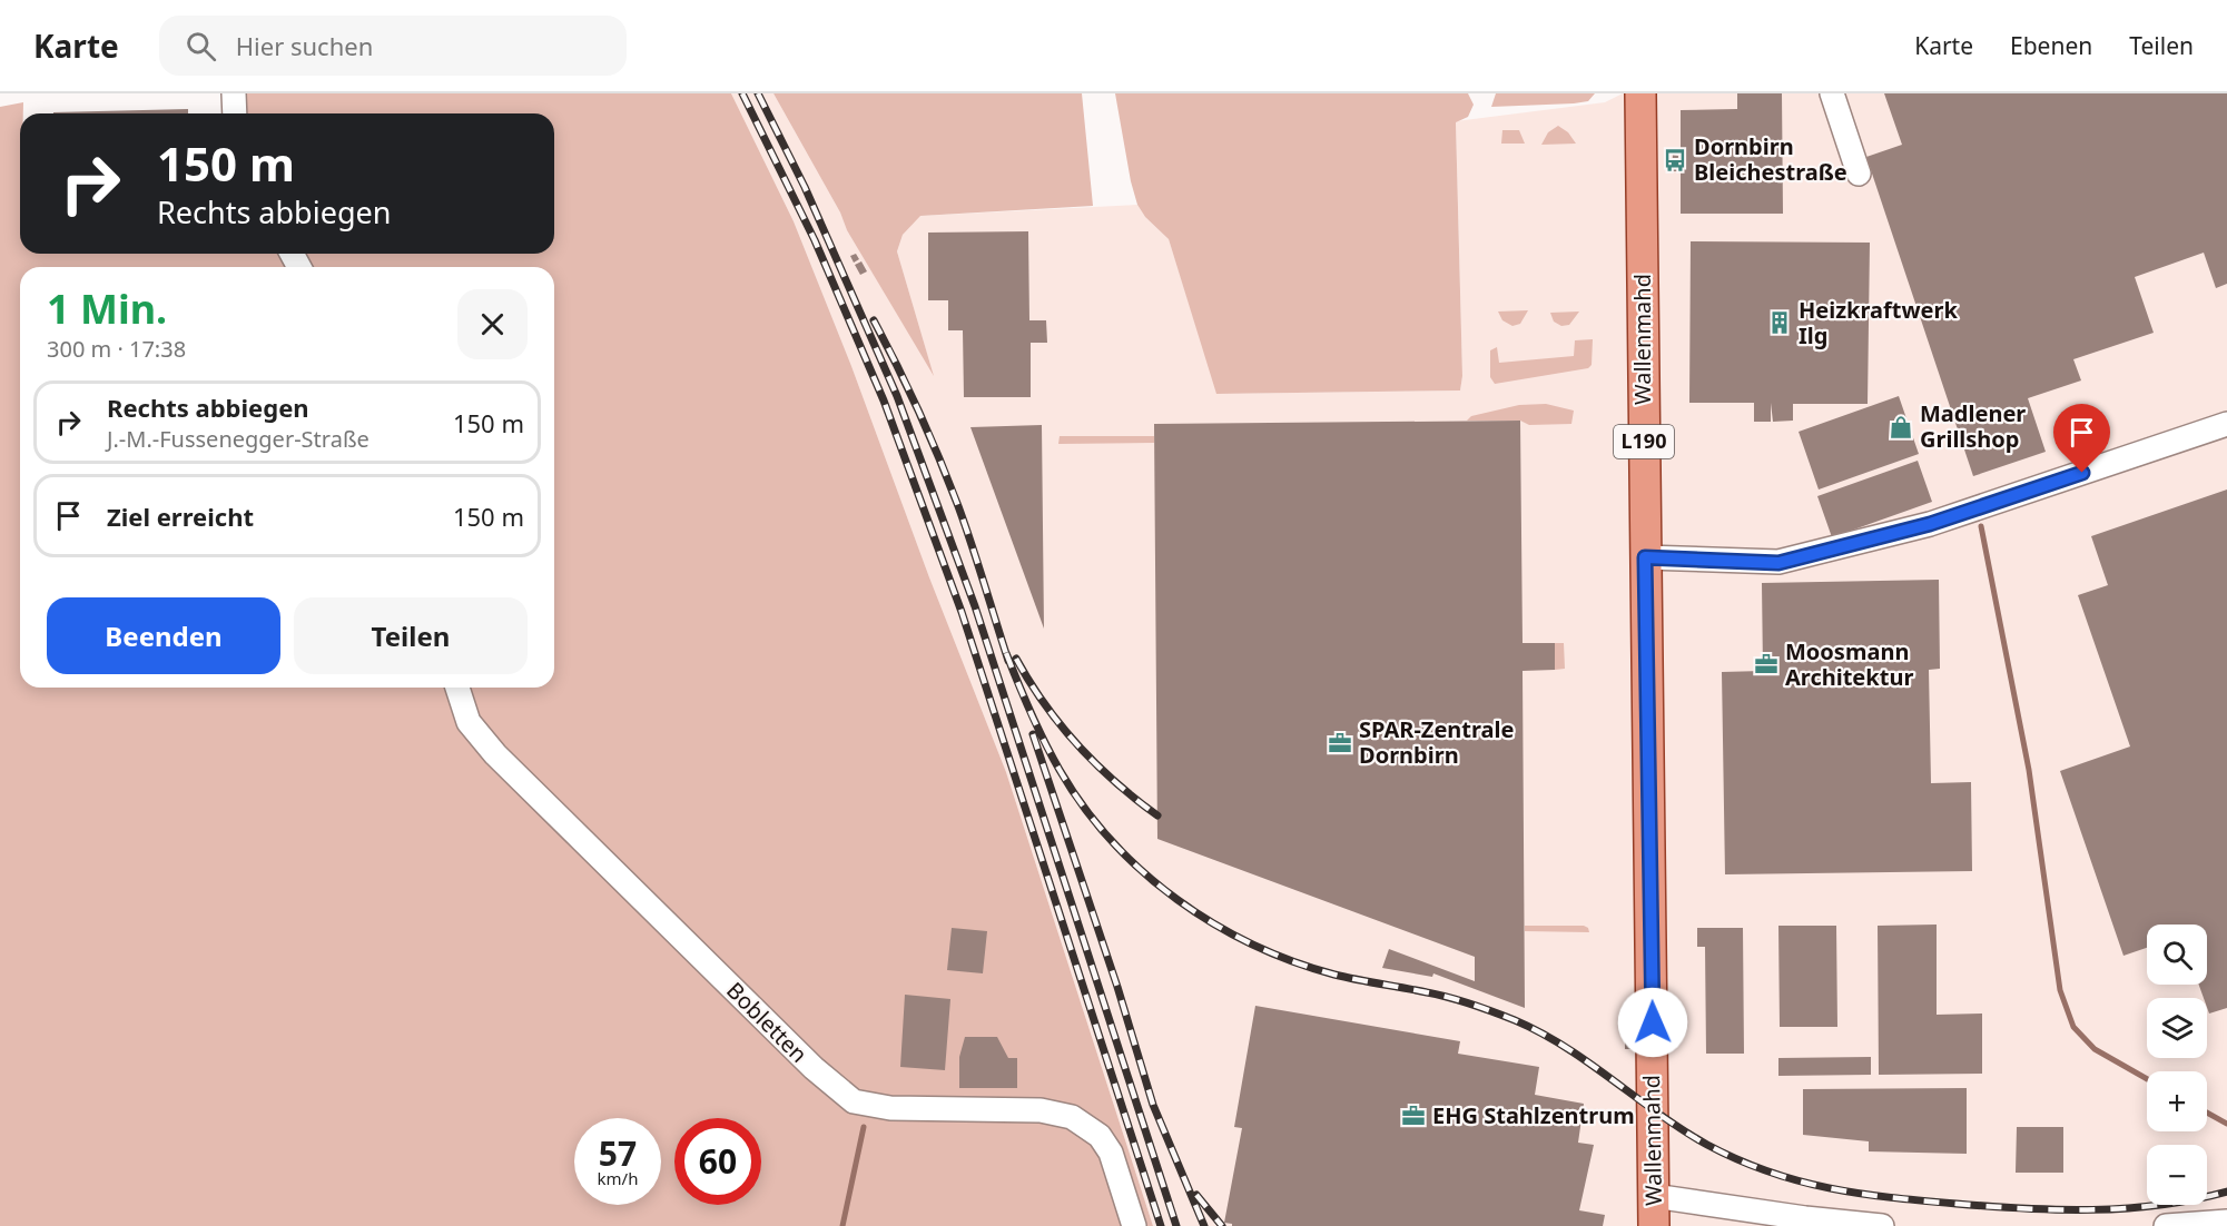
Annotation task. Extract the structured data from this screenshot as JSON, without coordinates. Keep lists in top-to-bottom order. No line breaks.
{"streets":{"main road":["Wallenmahd","L190"],"street":["Bobletten"]},"places":{"bus stop":["Dornbirn Bleichestraße"],"building":["Heizkraftwerk Ilg"],"shop":["Madlener Grillshop"],"office":["Moosmann Architektur","SPAR-Zentrale Dornbirn","EHG Stahlzentrum"]},"page":{"header":"Karte","search":"Hier suchen","nav":["Karte","Ebenen","Teilen"],"turn":["150 m","Rechts abbiegen"],"heading":["1 Min.","300 m · 17:38"],"list":[{"name":"Rechts abbiegen","note":"J.-M.-Fussenegger-Straße","value":"150 m"},{"name":"Ziel erreicht","value":"150 m"}],"buttons":["Beenden","Teilen"],"map_buttons":["+","−"],"speed":"57 km/h","limit":"60"}}
